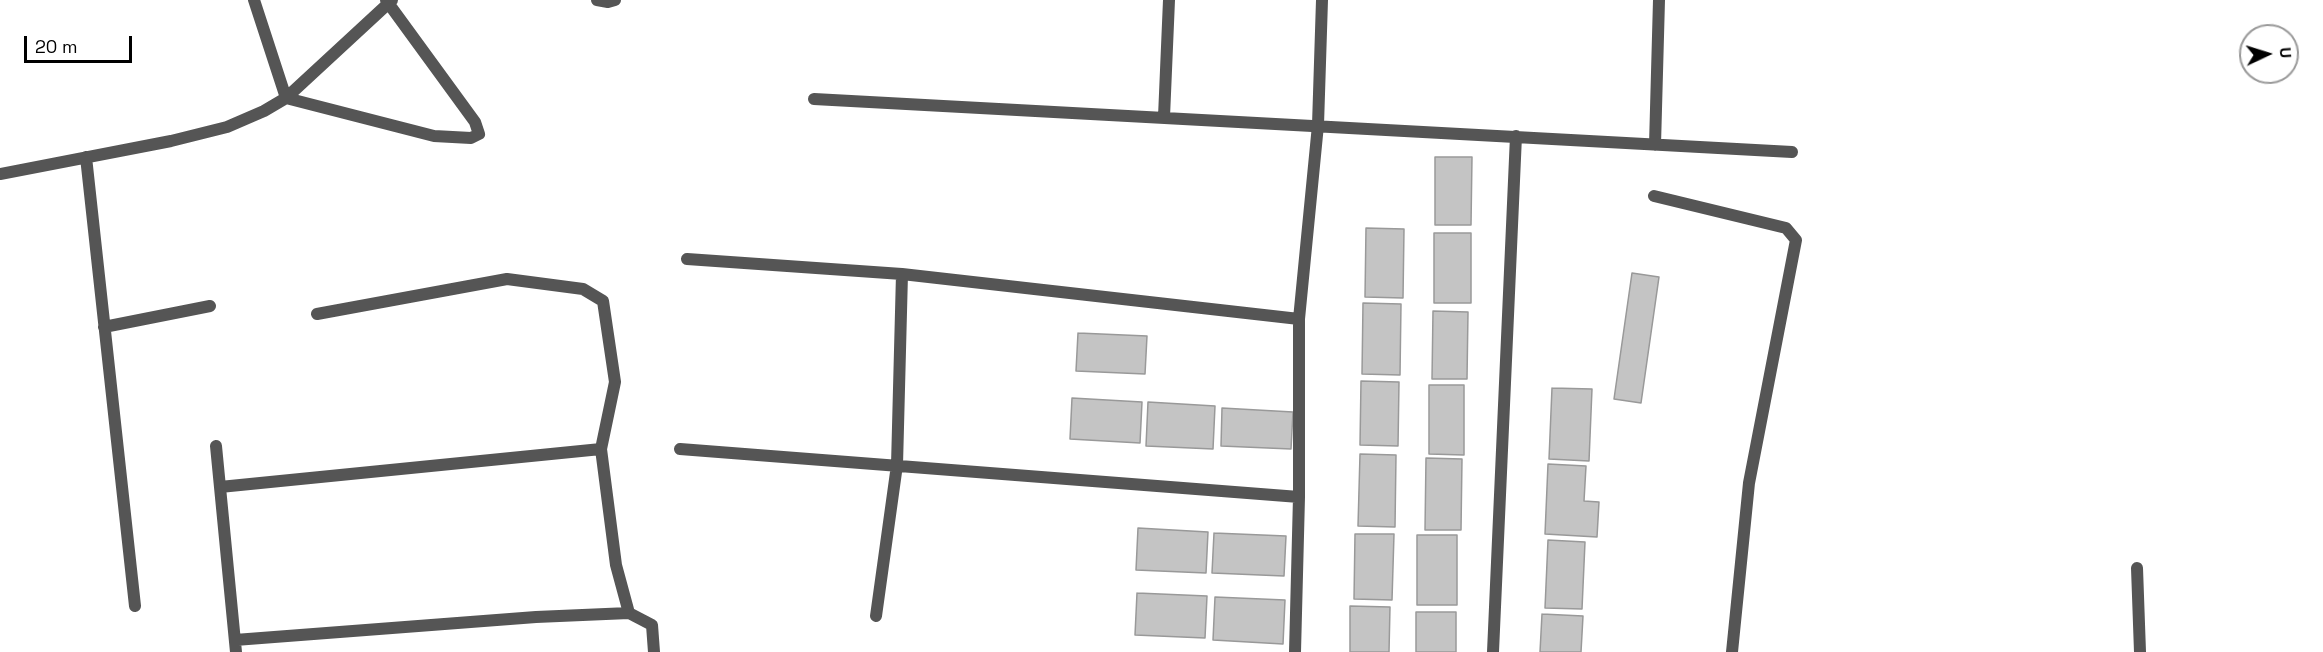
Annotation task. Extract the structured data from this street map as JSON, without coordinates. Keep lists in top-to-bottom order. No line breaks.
{"scale_bar":"20 m","north":"right"}
